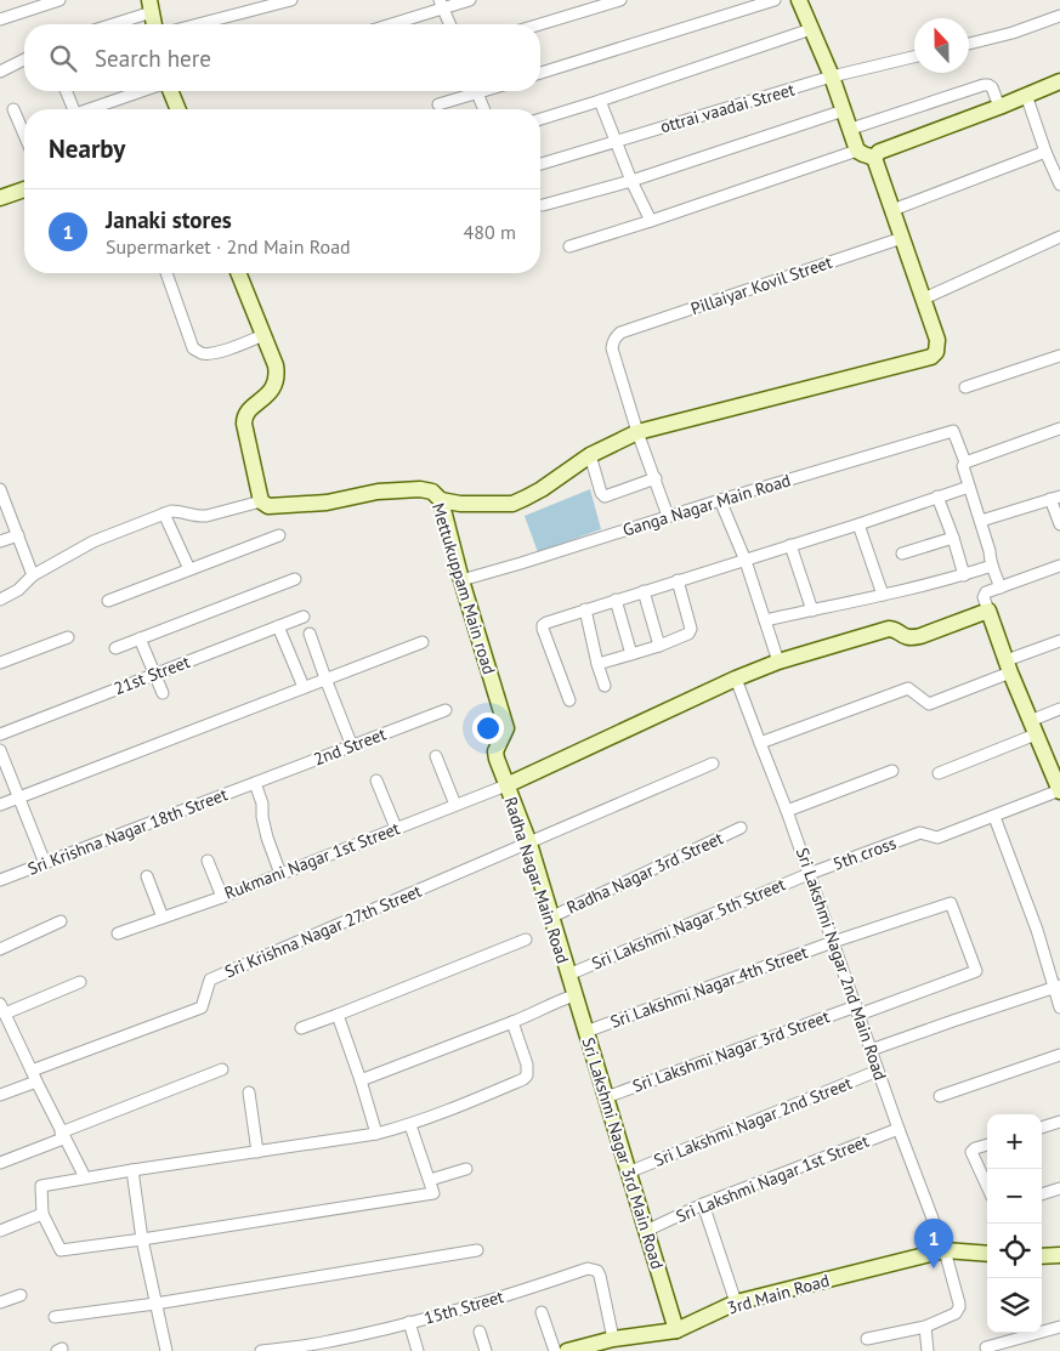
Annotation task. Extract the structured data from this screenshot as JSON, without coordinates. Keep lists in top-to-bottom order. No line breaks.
{"streets":{"street":["ottrai vaadai Street","Pillaiyar Kovil Street","Ganga Nagar Main Road","Mettukuppam Main road","21st Street","2nd Street","Sri Krishna Nagar 18th Street","5th cross","Rukmani Nagar 1st Street","Radha Nagar 3rd Street","Radha Nagar Main Road","Sri Lakshmi Nagar 5th Street","Sri Krishna Nagar 27th Street","Sri Lakshmi Nagar 2nd Main Road","Sri Lakshmi Nagar 4th Street","Sri Lakshmi Nagar 3rd Street","Sri Lakshmi Nagar 2nd Street","Sri Lakshmi Nagar 3rd Main Road","Sri Lakshmi Nagar 1st Street","3rd Main Road","15th Street"]},"crossings":[["Ganga Nagar Main Road","Mettukuppam Main road"],["Mettukuppam Main road","Rukmani Nagar 1st Street"],["Mettukuppam Main road","Radha Nagar Main Road"],["2nd Street","Sri Krishna Nagar 18th Street"],["5th cross","Sri Lakshmi Nagar 5th Street"],["5th cross","Sri Lakshmi Nagar 2nd Main Road"],["Rukmani Nagar 1st Street","Radha Nagar Main Road"],["Radha Nagar 3rd Street","Radha Nagar Main Road"],["Radha Nagar Main Road","Sri Lakshmi Nagar 5th Street"],["Radha Nagar Main Road","Sri Krishna Nagar 27th Street"],["Radha Nagar Main Road","Sri Lakshmi Nagar 3rd Main Road"],["Sri Lakshmi Nagar 5th Street","Sri Lakshmi Nagar 2nd Main Road"],["Sri Lakshmi Nagar 5th Street","Sri Lakshmi Nagar 3rd Main Road"],["Sri Lakshmi Nagar 2nd Main Road","Sri Lakshmi Nagar 4th Street"],["Sri Lakshmi Nagar 2nd Main Road","Sri Lakshmi Nagar 3rd Street"],["Sri Lakshmi Nagar 2nd Main Road","Sri Lakshmi Nagar 2nd Street"],["Sri Lakshmi Nagar 2nd Main Road","Sri Lakshmi Nagar 1st Street"],["Sri Lakshmi Nagar 2nd Main Road","3rd Main Road"],["Sri Lakshmi Nagar 4th Street","Sri Lakshmi Nagar 3rd Street"],["Sri Lakshmi Nagar 4th Street","Sri Lakshmi Nagar 3rd Main Road"],["Sri Lakshmi Nagar 3rd Street","Sri Lakshmi Nagar 3rd Main Road"],["Sri Lakshmi Nagar 2nd Street","Sri Lakshmi Nagar 3rd Main Road"],["Sri Lakshmi Nagar 3rd Main Road","Sri Lakshmi Nagar 1st Street"],["Sri Lakshmi Nagar 3rd Main Road","3rd Main Road"],["3rd Main Road","15th Street"]],"north":"top","page":{"search":"Search here","heading":"Nearby","list":[{"mark":"1","name":"Janaki stores","note":"Supermarket · 2nd Main Road","value":"480 m"}],"map_buttons":["+","−"],"pins":"1"}}
